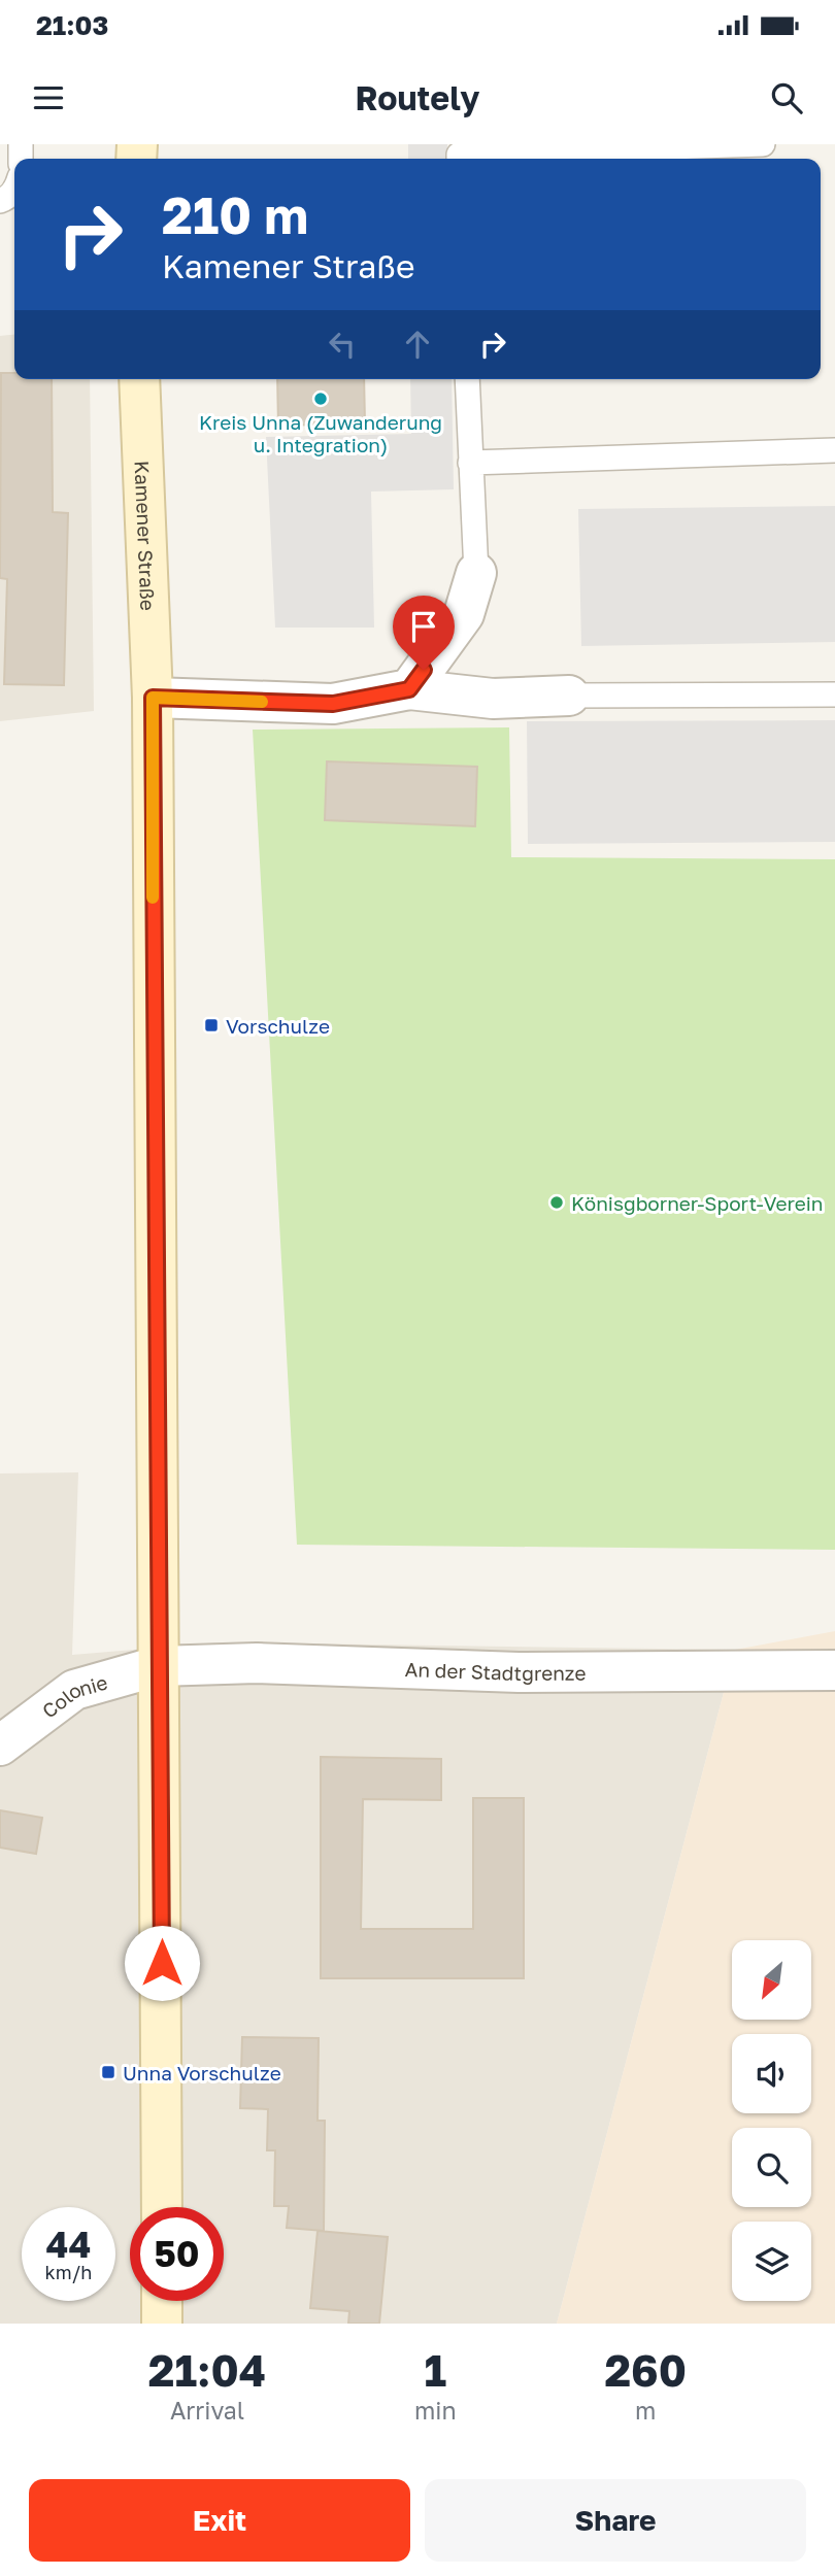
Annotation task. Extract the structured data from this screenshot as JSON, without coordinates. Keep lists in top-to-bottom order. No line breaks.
{"streets":{"main road":["Kamener Straße"],"street":["An der Stadtgrenze","Colonie"]},"crossings":[["Kamener Straße","An der Stadtgrenze"],["Kamener Straße","Colonie"],["An der Stadtgrenze","Colonie"]],"places":{"other":["Kreis Unna (Zuwanderung u. Integration)","Könisgborner-Sport-Verein"],"transit":["Vorschulze","Unna Vorschulze"]},"north":"bottom left","page":{"status":"21:03","header":"Routely","turn":["210 m","Kamener Straße"],"speed":"44 km/h","limit":"50","eta":["21:04","Arrival","1","min","260","m"],"buttons":["Exit","Share"]}}
